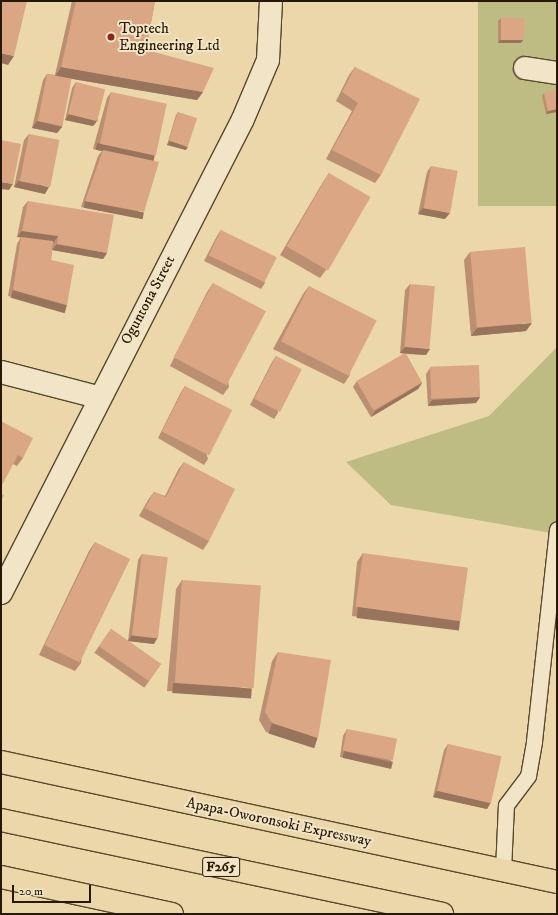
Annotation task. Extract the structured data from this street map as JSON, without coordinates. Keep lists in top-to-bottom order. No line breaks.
{"streets":{"main road":["Apapa-Oworonsoki Expressway","F265"],"street":["Oguntona Street"]},"places":["Toptech Engineering Ltd"],"scale_bar":"20 m"}
